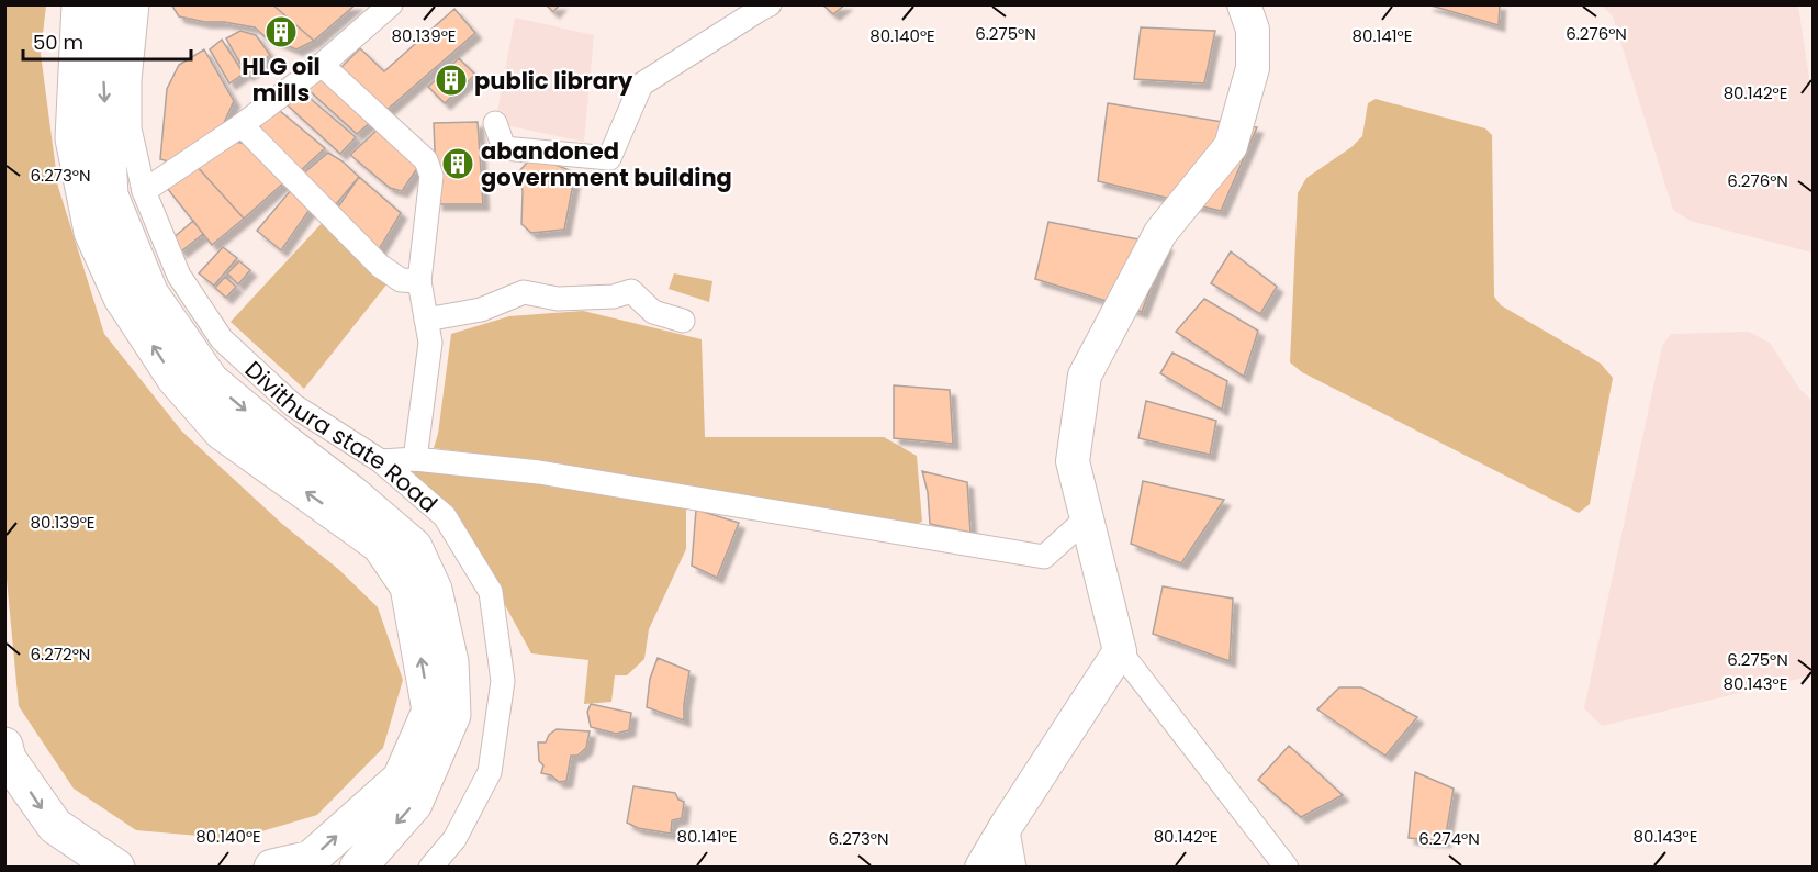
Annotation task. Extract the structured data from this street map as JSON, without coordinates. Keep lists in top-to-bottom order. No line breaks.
{"streets":{"street":["Divithura state Road"]},"places":{"building":["HLG oil mills","public library","abandoned government building"]},"scale_bar":"50 m","coordinates":["6.275°N","6.276°N","80.139°E","80.140°E","80.141°E","80.142°E","6.273°N","6.272°N","80.143°E","6.274°N"]}
